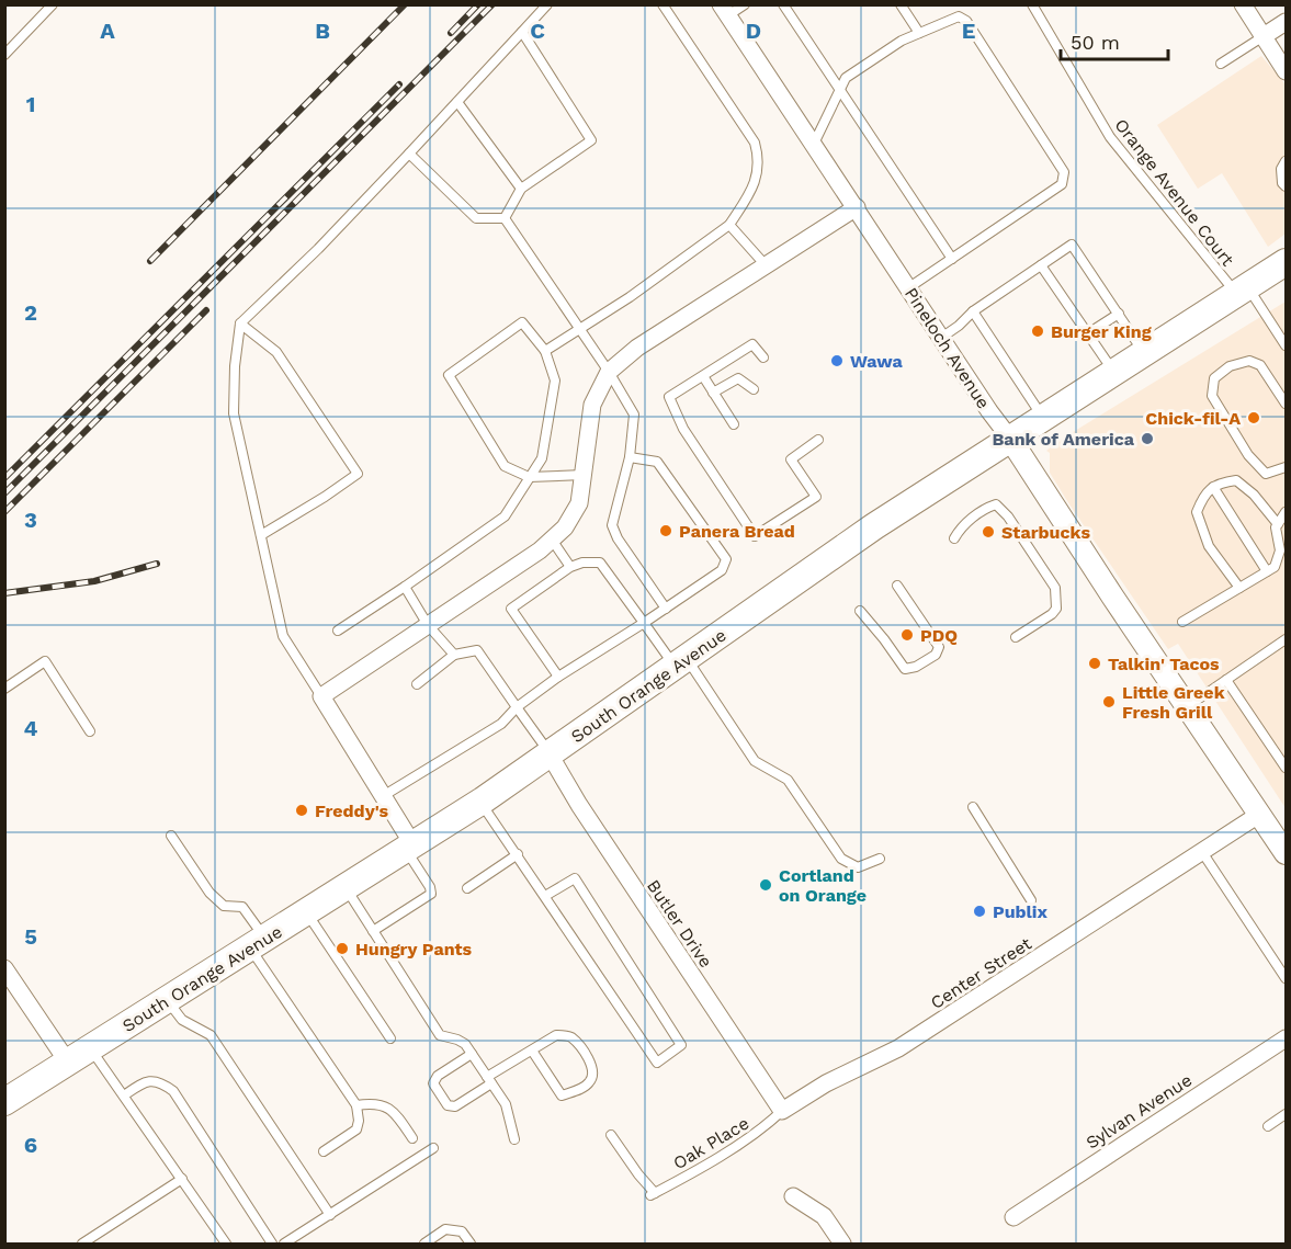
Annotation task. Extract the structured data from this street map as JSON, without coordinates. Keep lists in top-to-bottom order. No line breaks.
{"streets":{"main road":["South Orange Avenue"],"street":["Pineloch Avenue","Butler Drive","Center Street","Sylvan Avenue"],"lane":["Orange Avenue Court","Oak Place"]},"crossings":[["Orange Avenue Court","South Orange Avenue"],["Pineloch Avenue","South Orange Avenue"],["Pineloch Avenue","Center Street"],["South Orange Avenue","Butler Drive"],["Butler Drive","Center Street"],["Butler Drive","Oak Place"],["Center Street","Oak Place"]],"places":["Burger King","Wawa","Chick-fil-A","Bank of America","Panera Bread","Starbucks","PDQ","Talkin' Tacos","Little Greek Fresh Grill","Freddy's","Cortland on Orange","Publix","Hungry Pants"],"scale_bar":"50 m","grid":{"columns":["A","B","C","D","E"],"rows":["1","2","3","4","5","6"]}}
